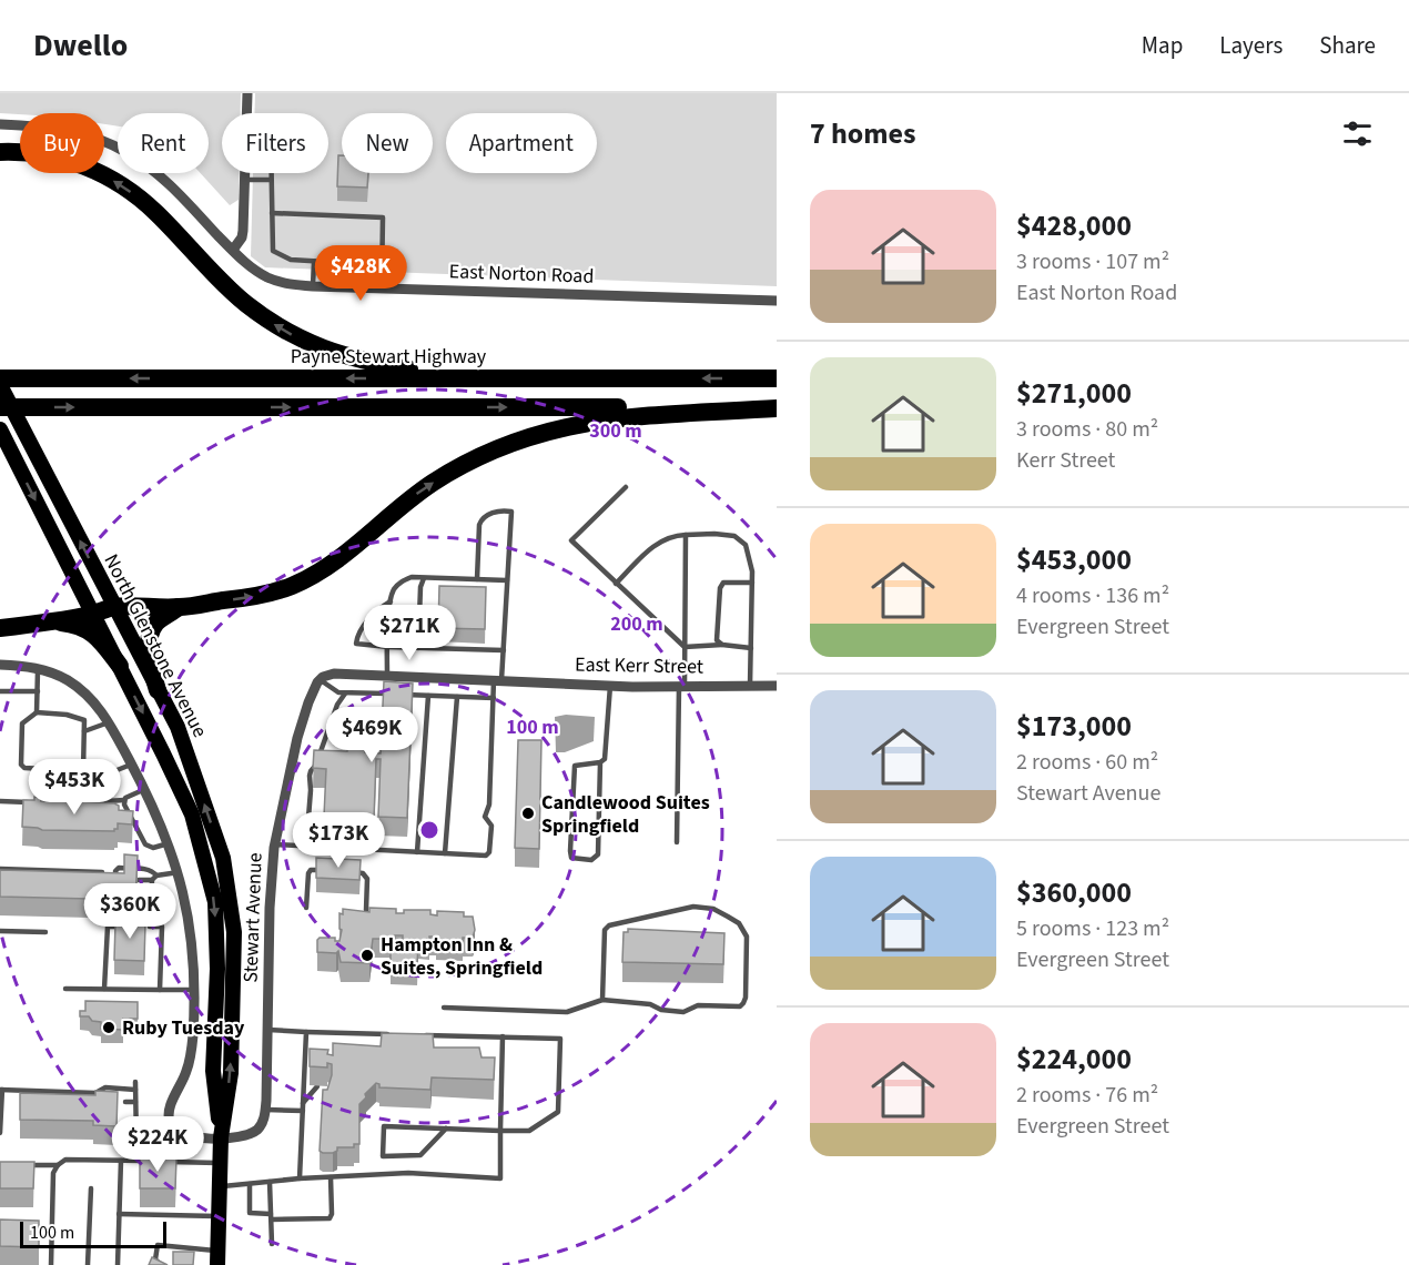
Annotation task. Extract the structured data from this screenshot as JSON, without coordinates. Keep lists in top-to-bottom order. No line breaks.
{"streets":{"highway":["Payne Stewart Highway"],"main road":["North Glenstone Avenue"],"street":["East Norton Road","East Kerr Street","Stewart Avenue"]},"crossings":[["East Kerr Street","Stewart Avenue"]],"places":["Candlewood Suites Springfield","Hampton Inn & Suites, Springfield","Ruby Tuesday"],"scale_bar":"100 m","page":{"header":"Dwello","nav":["Map","Layers","Share"],"heading":"7 homes","chip":["Buy","Rent","Filters","New","Apartment"],"list":[{"name":"$428,000","note":"3 rooms · 107 m² · East Norton Road"},{"name":"$271,000","note":"3 rooms · 80 m² · Kerr Street"},{"name":"$453,000","note":"4 rooms · 136 m² · Evergreen Street"},{"name":"$173,000","note":"2 rooms · 60 m² · Stewart Avenue"},{"name":"$360,000","note":"5 rooms · 123 m² · Evergreen Street"},{"name":"$224,000","note":"2 rooms · 76 m² · Evergreen Street"}],"price":["$428K","$271K","$469K","$453K","$173K","$360K","$224K"],"scale":"100 m"},"rings":["300 m","200 m","100 m"]}
